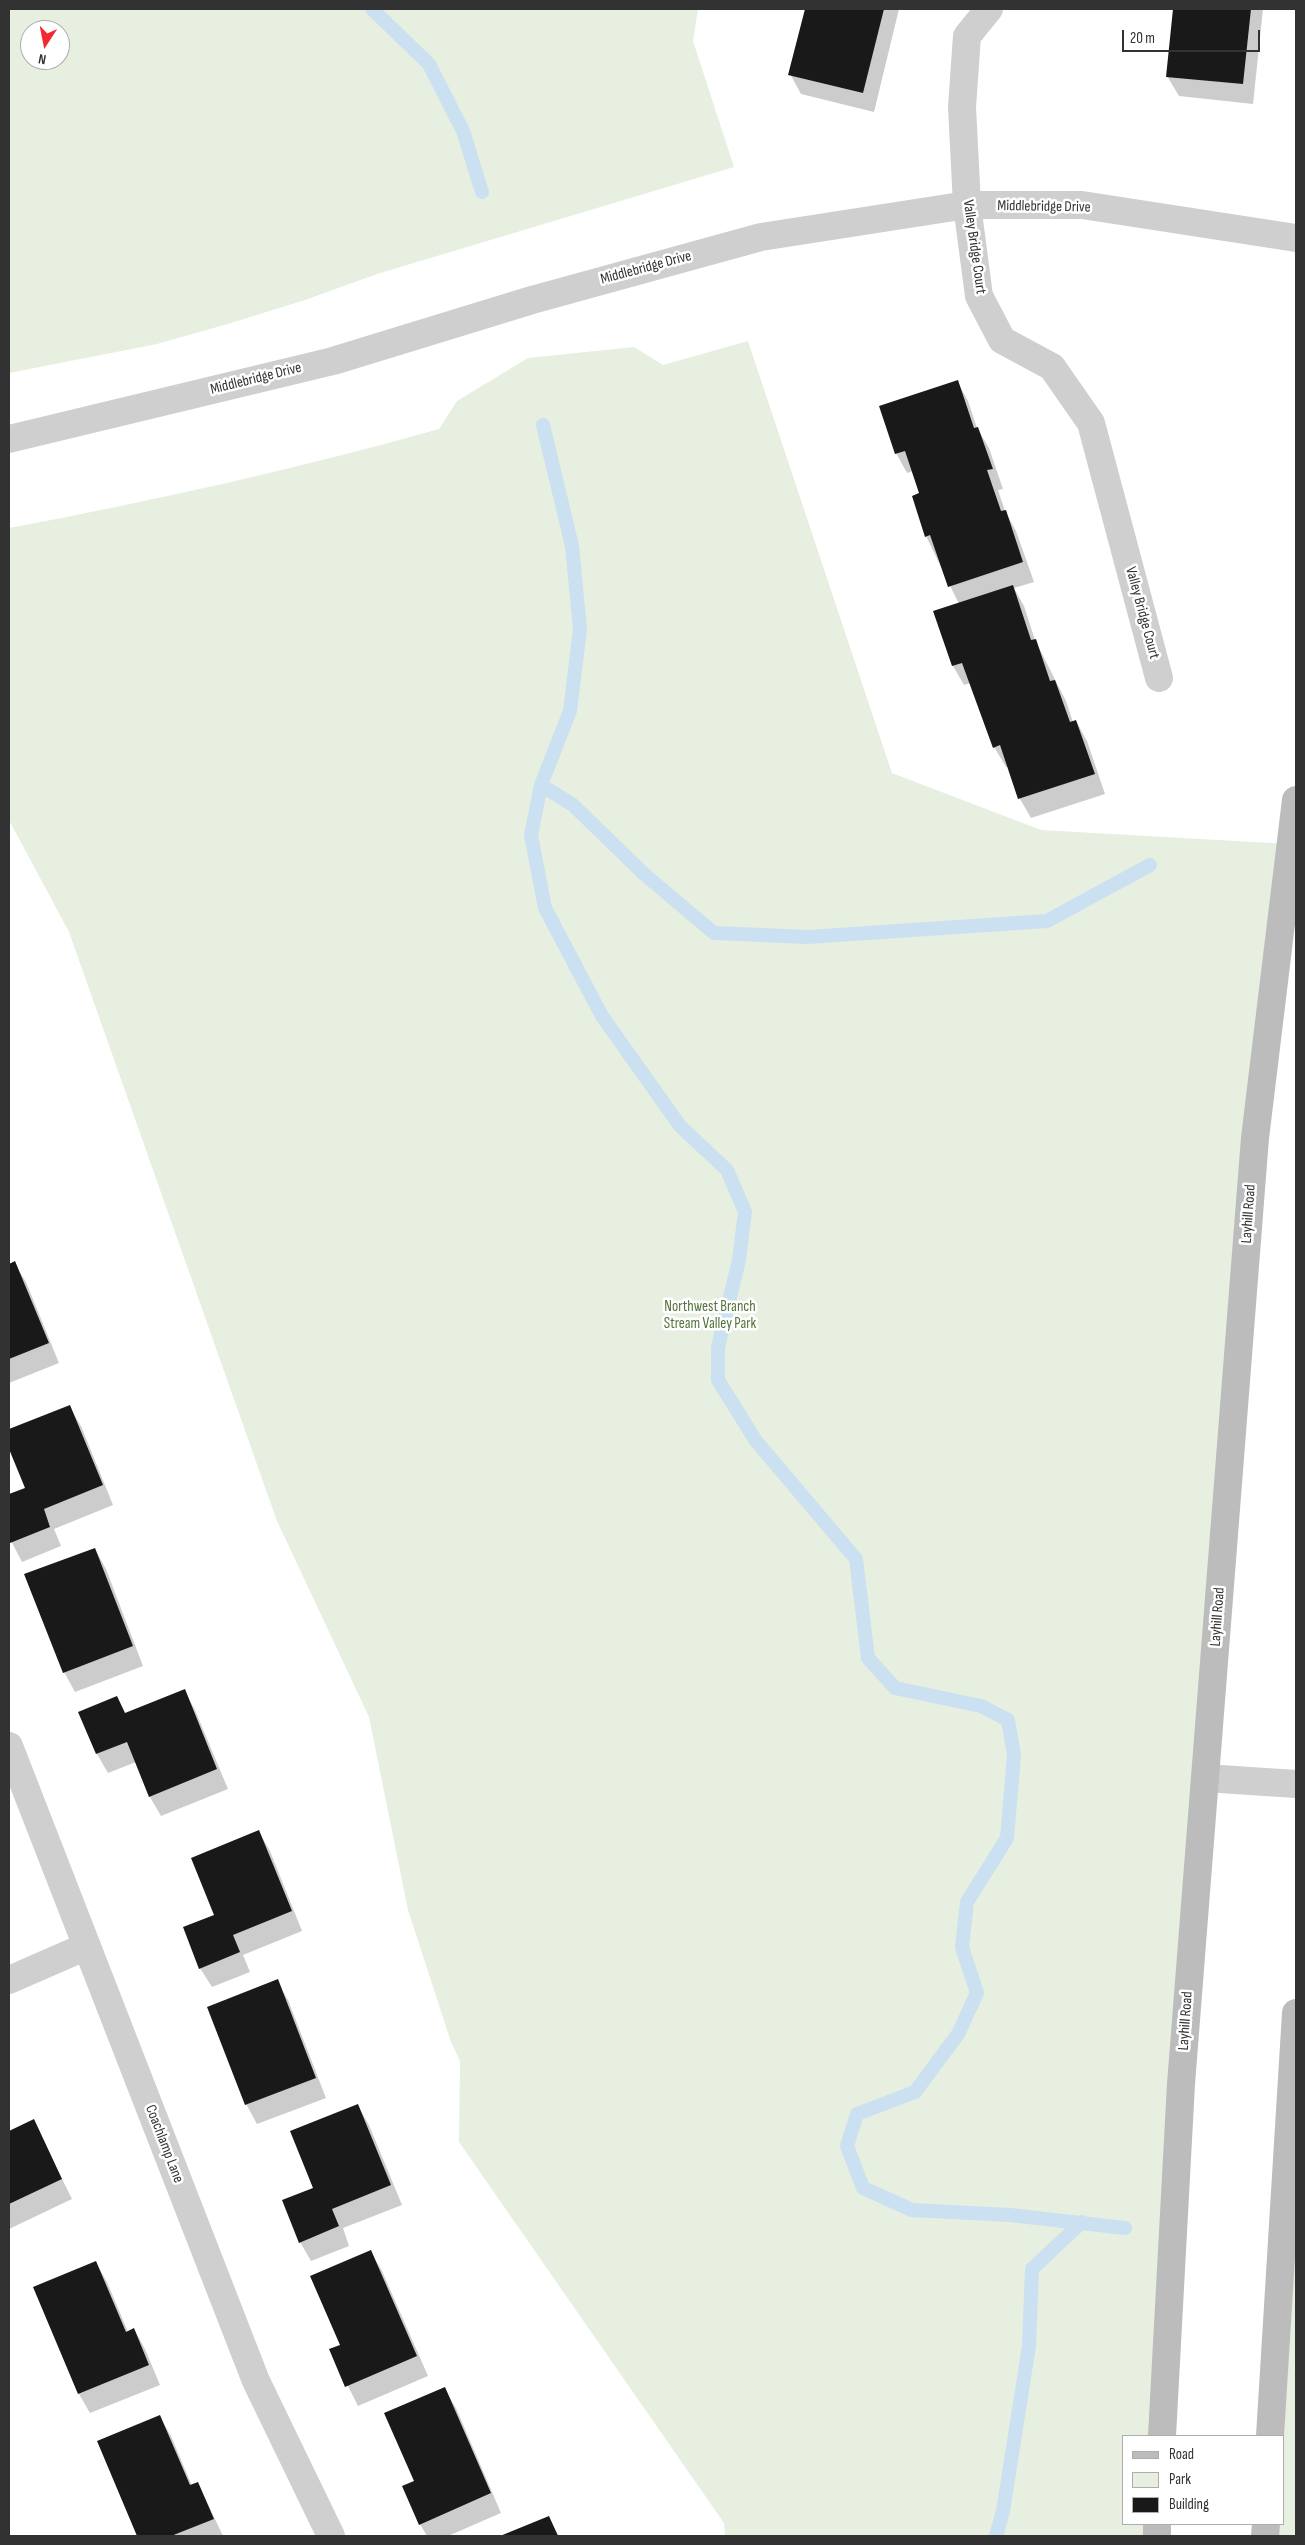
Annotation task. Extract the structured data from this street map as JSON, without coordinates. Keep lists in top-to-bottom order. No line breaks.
{"streets":{"main road":["Layhill Road"],"street":["Middlebridge Drive","Valley Bridge Court","Coachlamp Lane"]},"crossings":[["Middlebridge Drive","Valley Bridge Court"]],"parks":["Northwest Branch Stream Valley Park"],"legend":["Road","Park","Building"],"scale_bar":"20 m","north":"bottom"}
